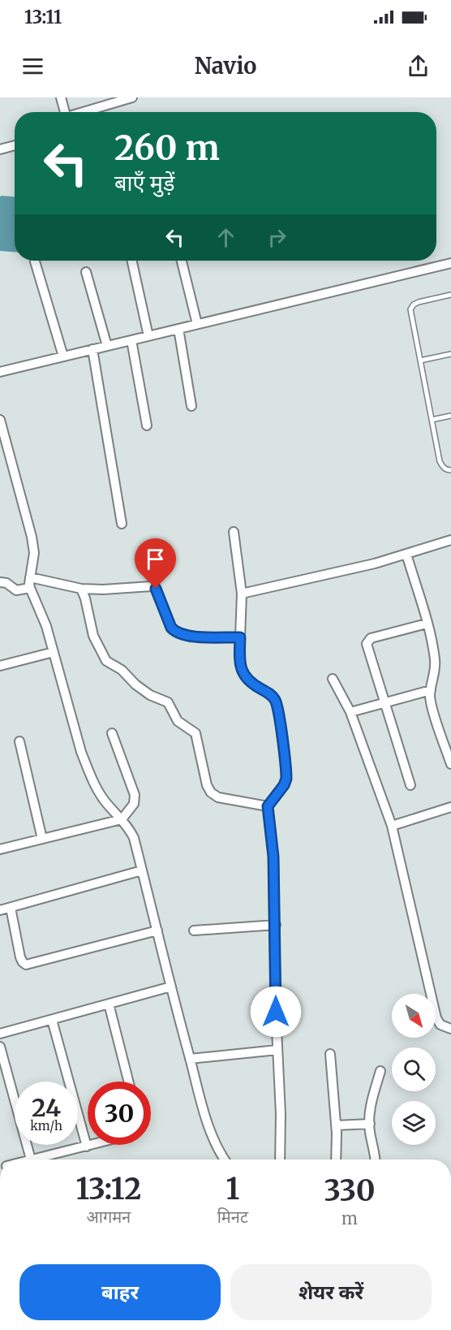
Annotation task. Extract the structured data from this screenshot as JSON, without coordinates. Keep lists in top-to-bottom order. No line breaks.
{"north":"bottom right","page":{"status":"13:11","header":"Navio","turn":["260 m","बाएँ मुड़ें"],"speed":"24 km/h","limit":"30","eta":["13:12","आगमन","1","मिनट","330","m"],"buttons":["बाहर","शेयर करें"]}}
